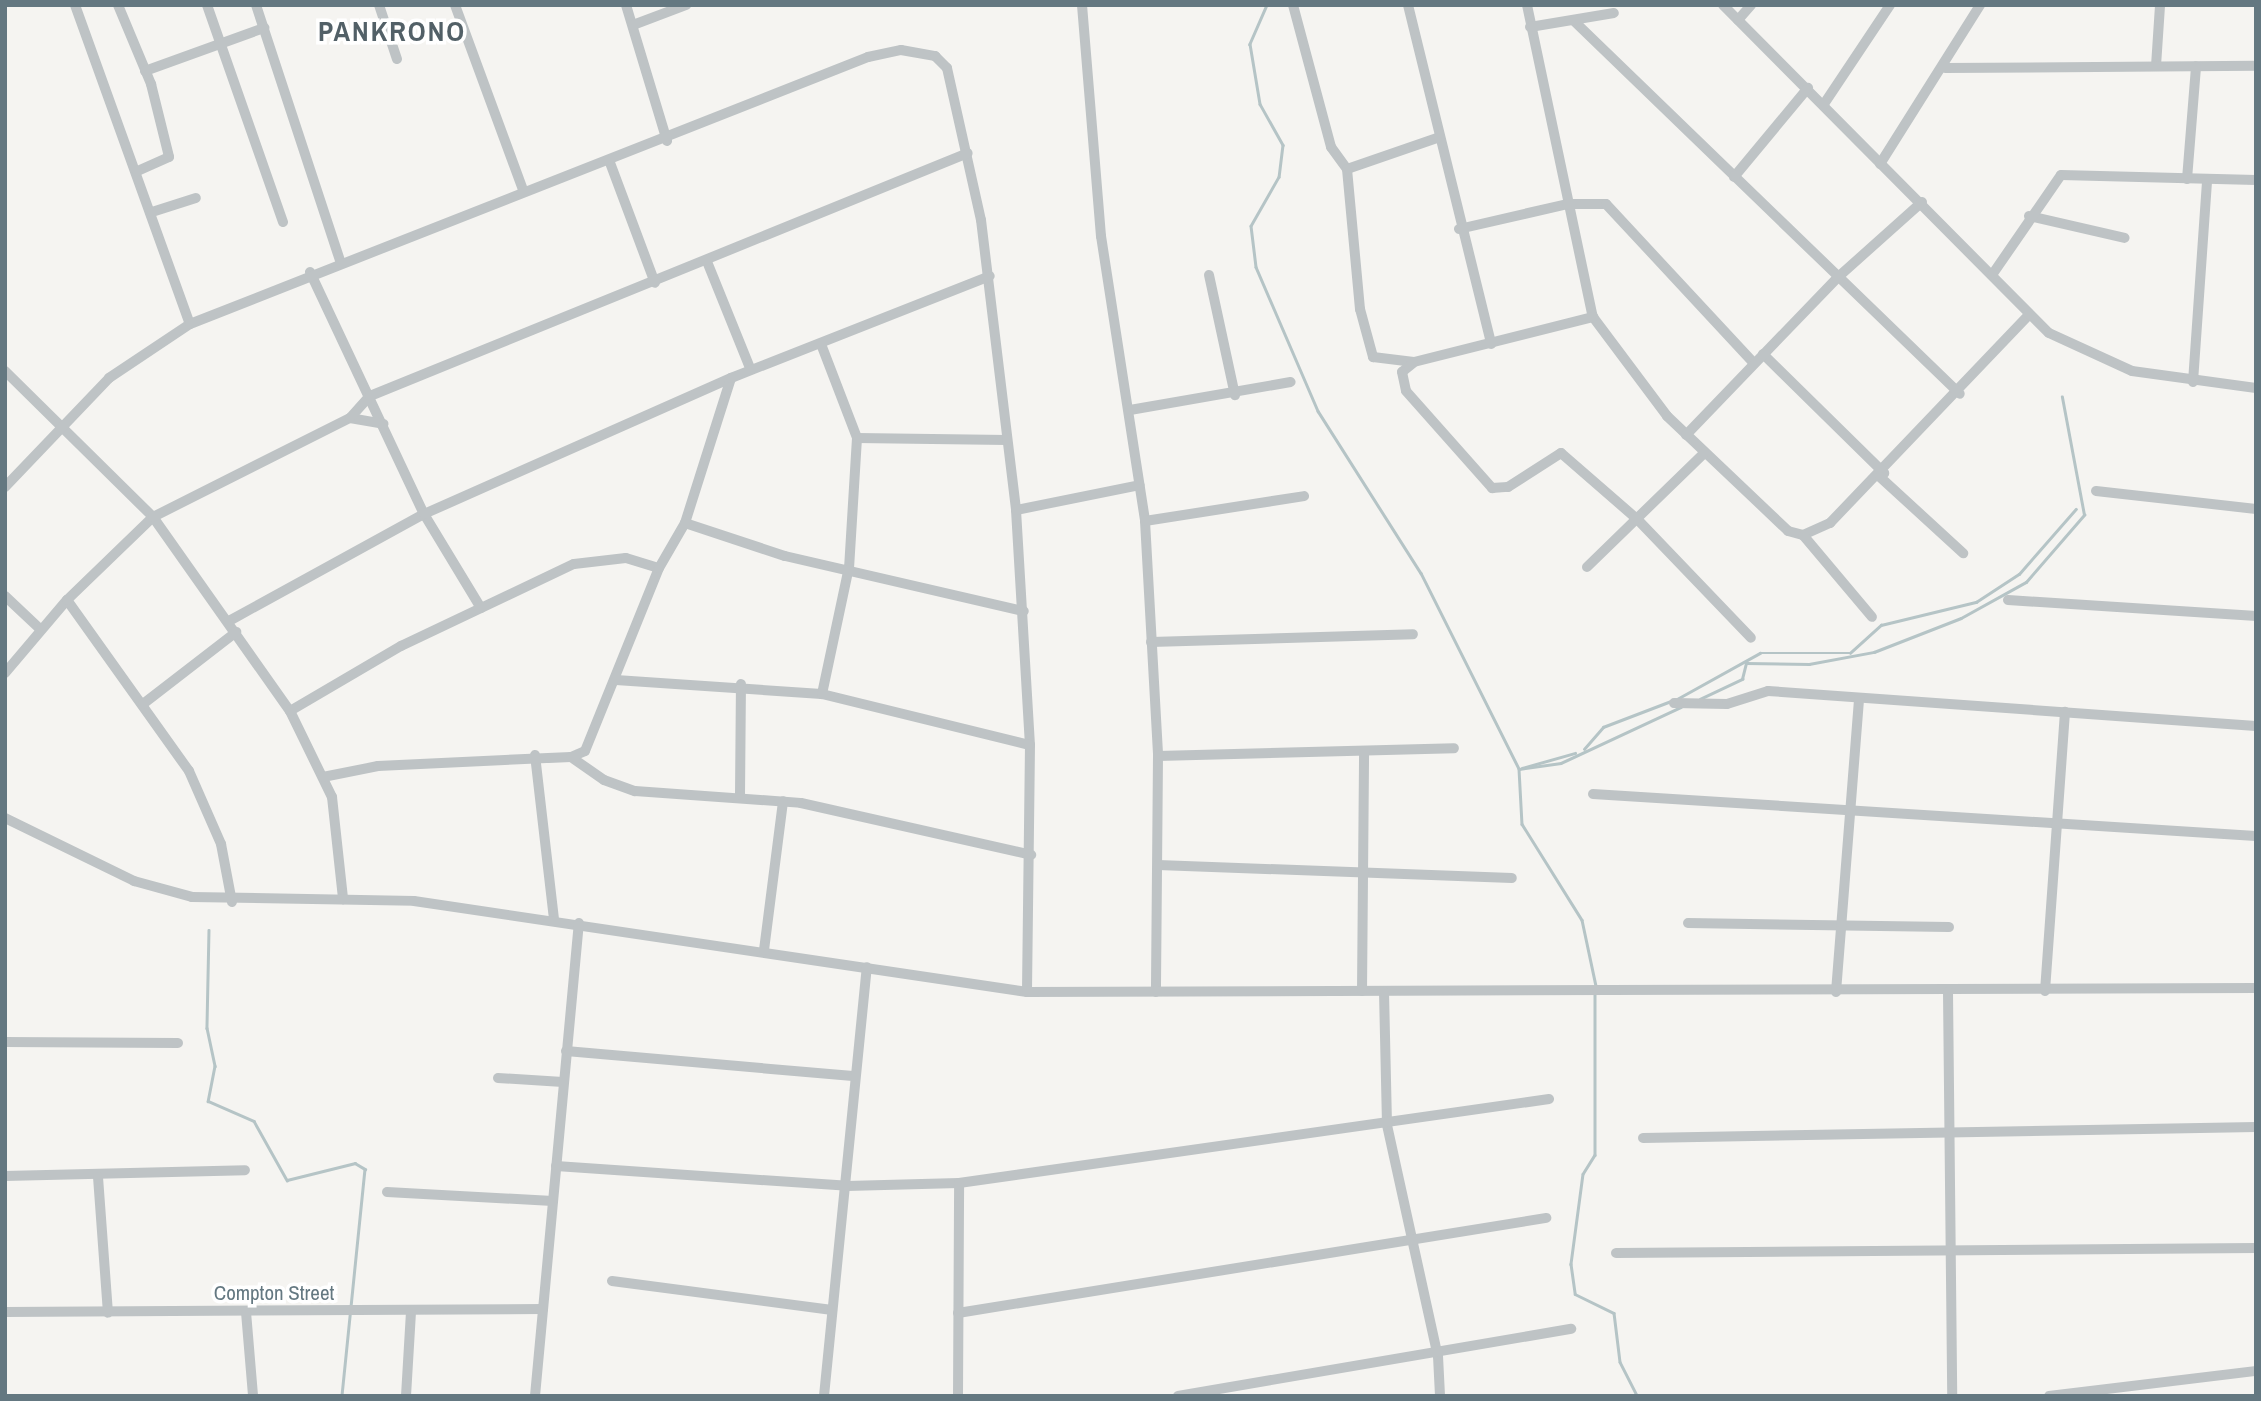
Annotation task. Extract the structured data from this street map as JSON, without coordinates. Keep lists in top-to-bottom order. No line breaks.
{"streets":{"street":["Compton Street"]},"districts":["PANKRONO"]}
